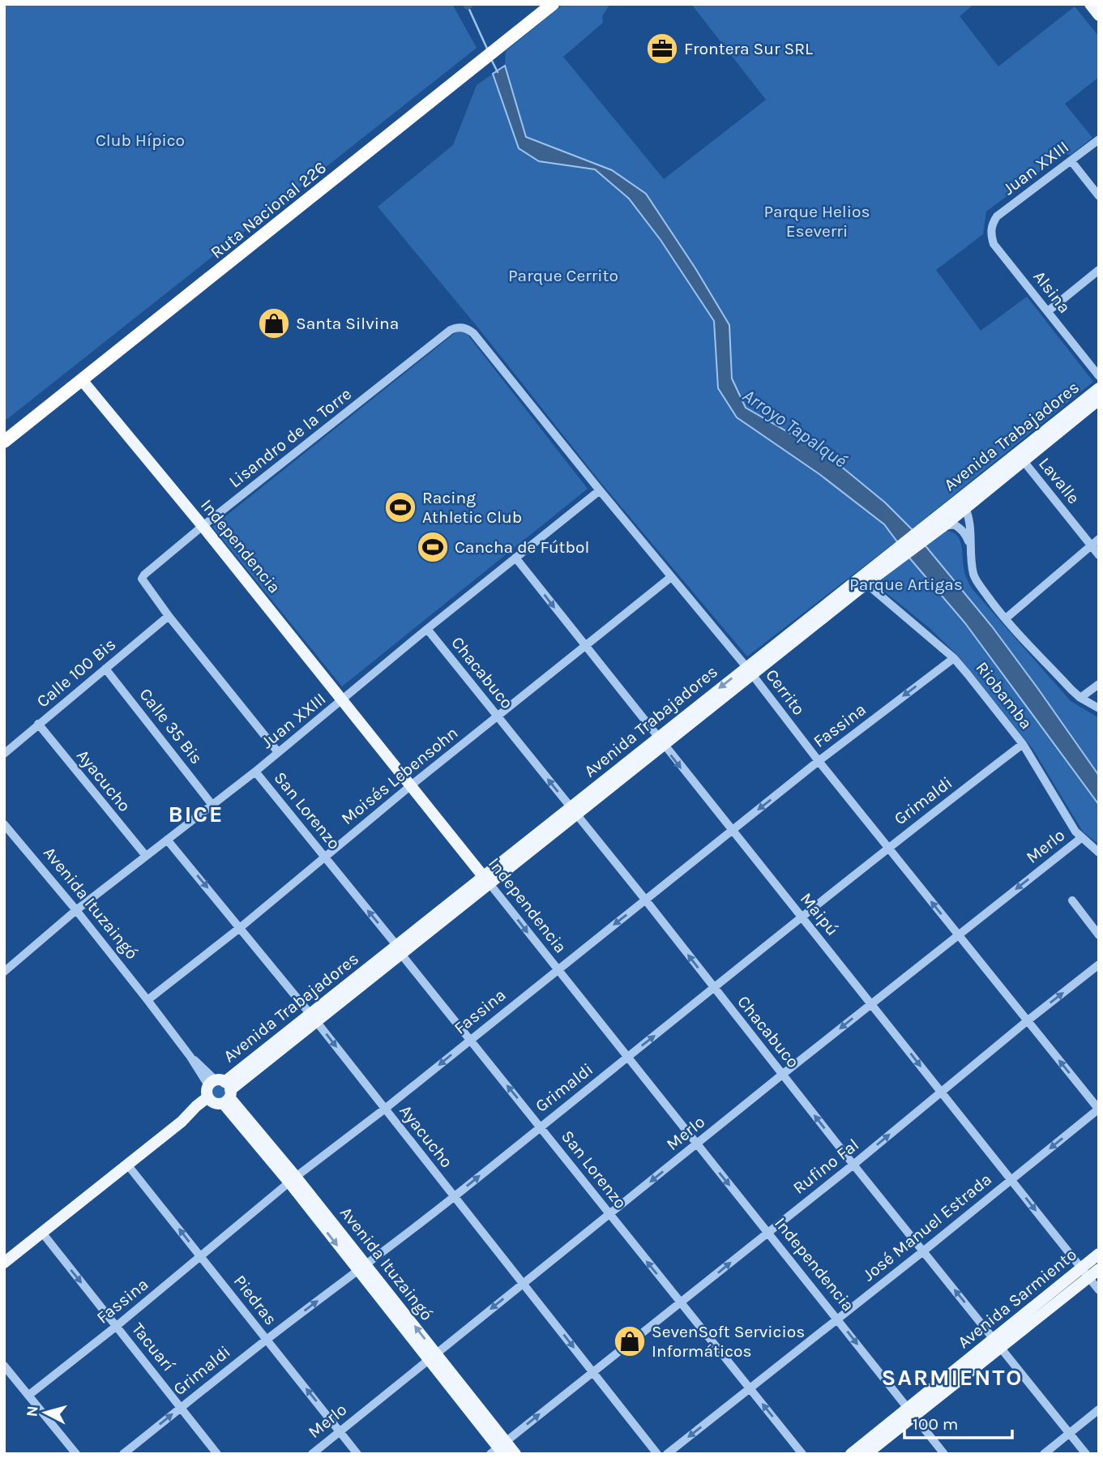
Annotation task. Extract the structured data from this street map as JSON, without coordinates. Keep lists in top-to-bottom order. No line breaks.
{"streets":{"highway":["Ruta Nacional 226"],"main road":["Avenida Trabajadores","Independencia","Avenida Ituzaingó","Avenida Sarmiento"],"street":["Juan XXIII","Alsina","Lisandro de la Torre","Lavalle","Calle 100 Bis","Chacabuco","Cerrito","Riobamba","Fassina","Calle 35 Bis","Moisés Lebensohn","Ayacucho","Grimaldi","San Lorenzo","Merlo","Maipú","Rufino Fal","José Manuel Estrada","Piedras","Tacuarí"]},"crossings":[["Juan XXIII","Alsina"],["Juan XXIII","Independencia"],["Juan XXIII","Chacabuco"],["Juan XXIII","Cerrito"],["Juan XXIII","Calle 35 Bis"],["Juan XXIII","Ayacucho"],["Juan XXIII","San Lorenzo"],["Juan XXIII","Avenida Ituzaingó"],["Juan XXIII","Maipú"],["Ruta Nacional 226","Independencia"],["Avenida Trabajadores","Lavalle"],["Avenida Trabajadores","Independencia"],["Avenida Trabajadores","Chacabuco"],["Avenida Trabajadores","Cerrito"],["Avenida Trabajadores","Riobamba"],["Avenida Trabajadores","Ayacucho"],["Avenida Trabajadores","San Lorenzo"],["Avenida Trabajadores","Avenida Ituzaingó"],["Avenida Trabajadores","Maipú"],["Avenida Trabajadores","Piedras"],["Avenida Trabajadores","Tacuarí"],["Lisandro de la Torre","Independencia"],["Lisandro de la Torre","Cerrito"],["Lisandro de la Torre","San Lorenzo"],["Independencia","Fassina"],["Independencia","Moisés Lebensohn"],["Independencia","Grimaldi"],["Independencia","Merlo"],["Independencia","Rufino Fal"],["Independencia","José Manuel Estrada"],["Independencia","Avenida Sarmiento"],["Calle 100 Bis","Calle 35 Bis"],["Calle 100 Bis","Ayacucho"],["Calle 100 Bis","San Lorenzo"],["Chacabuco","Fassina"],["Chacabuco","Moisés Lebensohn"],["Chacabuco","Grimaldi"],["Chacabuco","Merlo"],["Chacabuco","Rufino Fal"],["Chacabuco","José Manuel Estrada"],["Chacabuco","Avenida Sarmiento"],["Cerrito","Fassina"],["Cerrito","Moisés Lebensohn"],["Cerrito","Grimaldi"],["Cerrito","Merlo"],["Cerrito","Rufino Fal"],["Cerrito","José Manuel Estrada"],["Riobamba","Fassina"],["Riobamba","Grimaldi"],["Riobamba","Merlo"],["Fassina","Ayacucho"],["Fassina","San Lorenzo"],["Fassina","Avenida Ituzaingó"],["Fassina","Maipú"],["Fassina","Piedras"],["Fassina","Tacuarí"],["Moisés Lebensohn","Ayacucho"],["Moisés Lebensohn","San Lorenzo"],["Moisés Lebensohn","Avenida Ituzaingó"],["Moisés Lebensohn","Maipú"],["Ayacucho","Grimaldi"],["Ayacucho","Merlo"],["Ayacucho","Rufino Fal"],["Grimaldi","San Lorenzo"],["Grimaldi","Avenida Ituzaingó"],["Grimaldi","Maipú"],["Grimaldi","Piedras"],["Grimaldi","Tacuarí"],["San Lorenzo","Merlo"],["San Lorenzo","Rufino Fal"],["San Lorenzo","José Manuel Estrada"],["Merlo","Avenida Ituzaingó"],["Merlo","Maipú"],["Merlo","Piedras"],["Avenida Ituzaingó","Rufino Fal"],["Maipú","Rufino Fal"],["Maipú","José Manuel Estrada"],["Maipú","Avenida Sarmiento"]],"one_way":["Chacabuco","Fassina","Ayacucho","Grimaldi","San Lorenzo","Merlo","Maipú","Rufino Fal","José Manuel Estrada","Piedras","Tacuarí"],"districts":["BICE","SARMIENTO"],"water":["Arroyo Tapalqué"],"parks":["Club Hípico","Parque Helios Eseverri","Parque Cerrito","Parque Artigas"],"places":{"office":["Frontera Sur SRL"],"shop":["Santa Silvina","SevenSoft Servicios Informáticos"],"sports":["Racing Athletic Club","Cancha de Fútbol"]},"scale_bar":"100 m","north":"left"}
